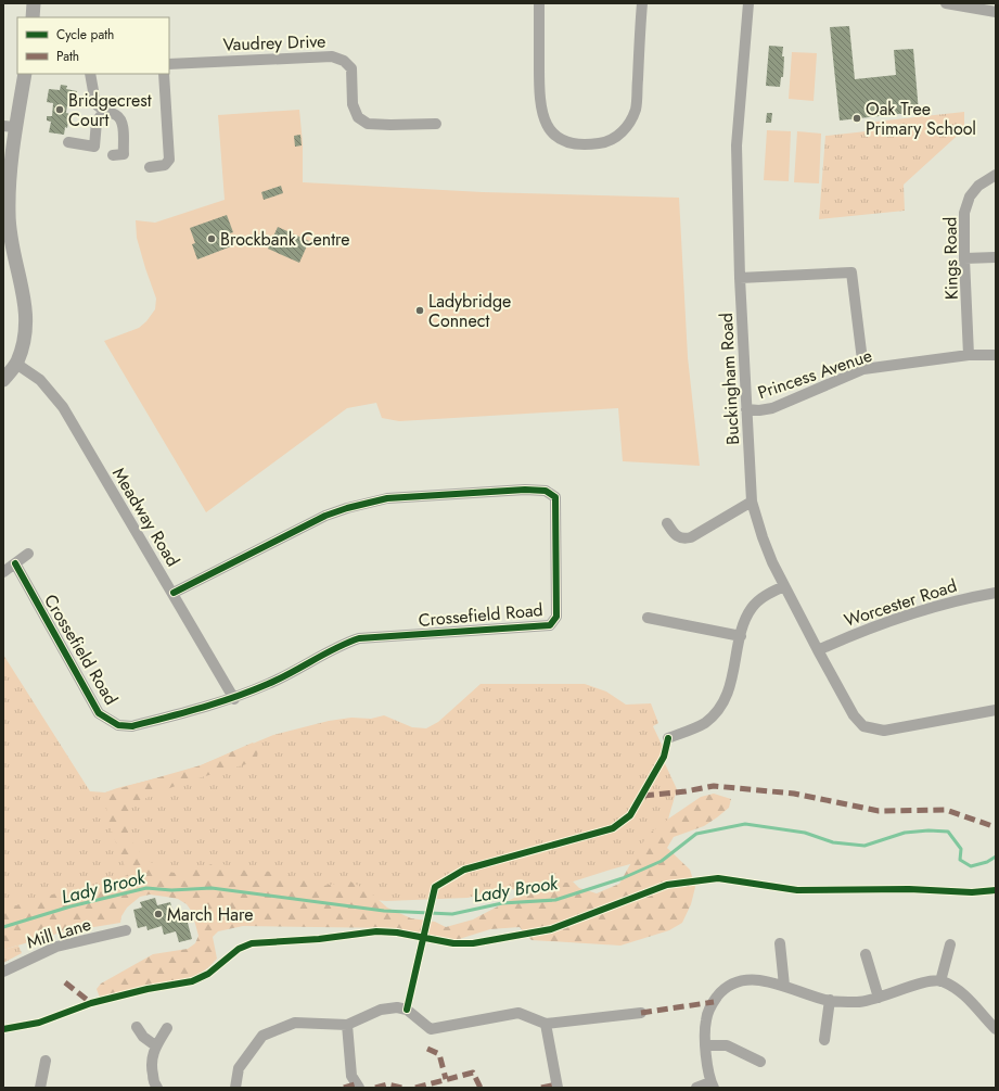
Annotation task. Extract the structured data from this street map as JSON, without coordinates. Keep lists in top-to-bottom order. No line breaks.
{"streets":{"street":["Vaudrey Drive","Kings Road","Princess Avenue","Buckingham Road","Meadway Road","Worcester Road","Crossefield Road","Mill Lane"]},"crossings":[["Kings Road","Princess Avenue"],["Princess Avenue","Buckingham Road"],["Buckingham Road","Worcester Road"],["Meadway Road","Crossefield Road"]],"water":["Lady Brook"],"places":["Bridgecrest Court","Oak Tree Primary School","Brockbank Centre","Ladybridge Connect","March Hare"],"legend":["Cycle path","Path"]}
